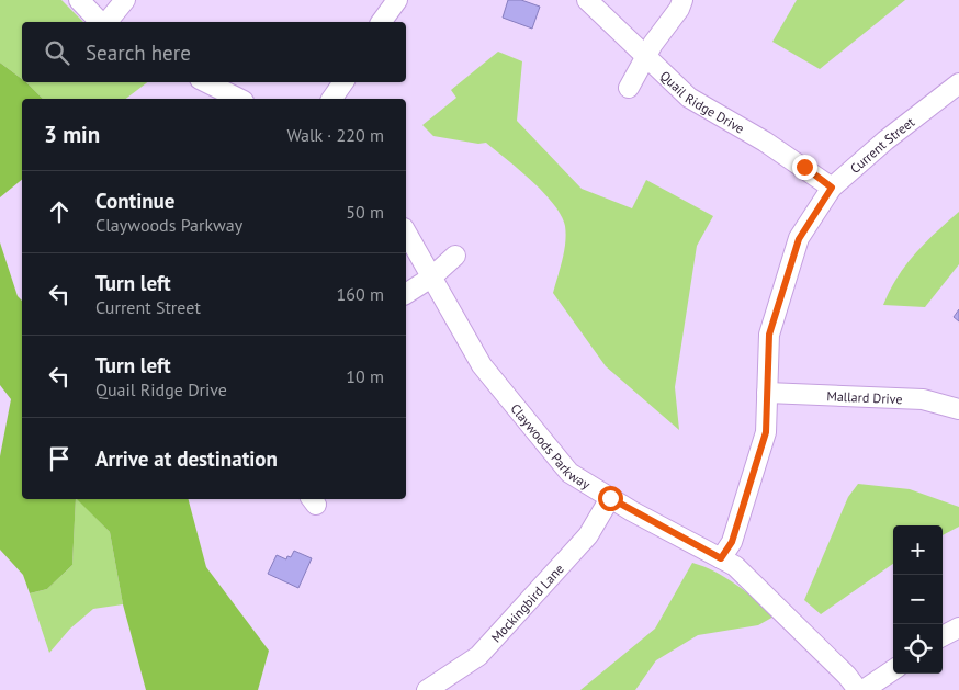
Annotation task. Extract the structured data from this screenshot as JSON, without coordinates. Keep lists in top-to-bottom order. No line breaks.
{"streets":{"street":["Quail Ridge Drive","Current Street","Mallard Drive","Claywoods Parkway","Mockingbird Lane"]},"crossings":[["Quail Ridge Drive","Current Street"],["Current Street","Mallard Drive"],["Current Street","Claywoods Parkway"],["Claywoods Parkway","Mockingbird Lane"]],"page":{"search":"Search here","heading":["3 min","Walk · 220 m"],"list":[["Continue","Claywoods Parkway","50 m"],["Turn left","Current Street","160 m"],["Turn left","Quail Ridge Drive","10 m"],"Arrive at destination"],"map_buttons":["+","−"]}}
